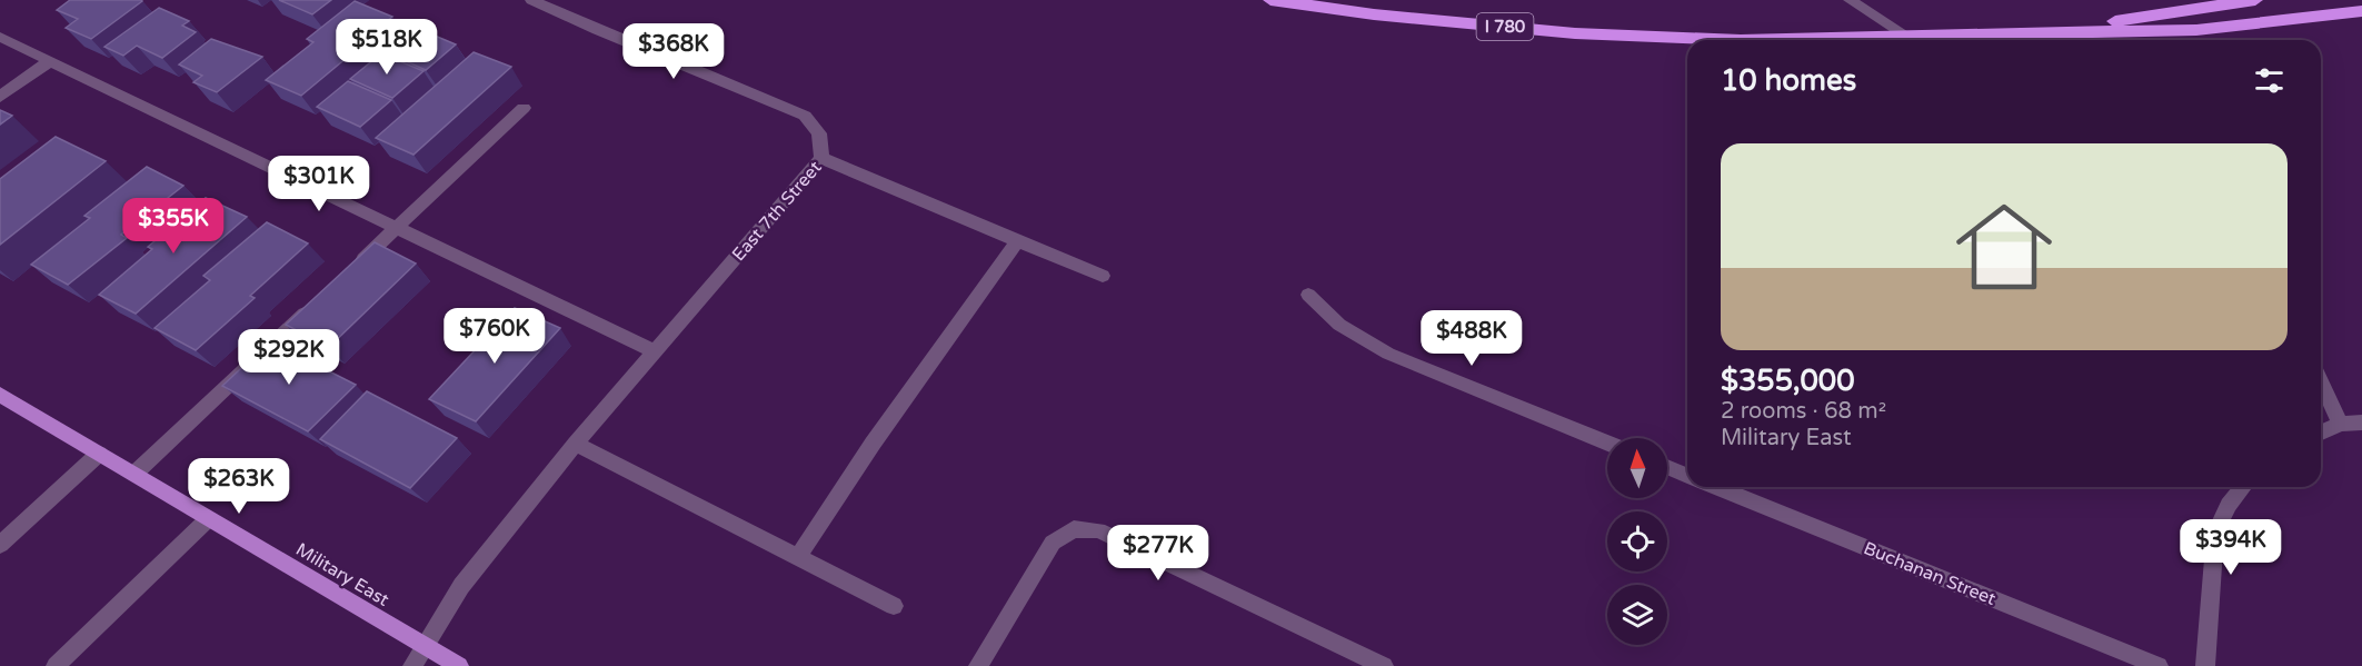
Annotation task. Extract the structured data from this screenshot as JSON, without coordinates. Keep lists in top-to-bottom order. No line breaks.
{"streets":{"highway":["I 780"],"main road":["Military East"],"street":["East 7th Street","Buchanan Street"]},"crossings":[["East 7th Street","Military East"]],"north":"top","page":{"price":["$518K","$368K","$301K","$355K","$760K","$488K","$292K","$263K","$394K","$277K"],"heading":"10 homes","list":[{"name":"$355,000","note":"2 rooms · 68 m² · Military East"}]}}
